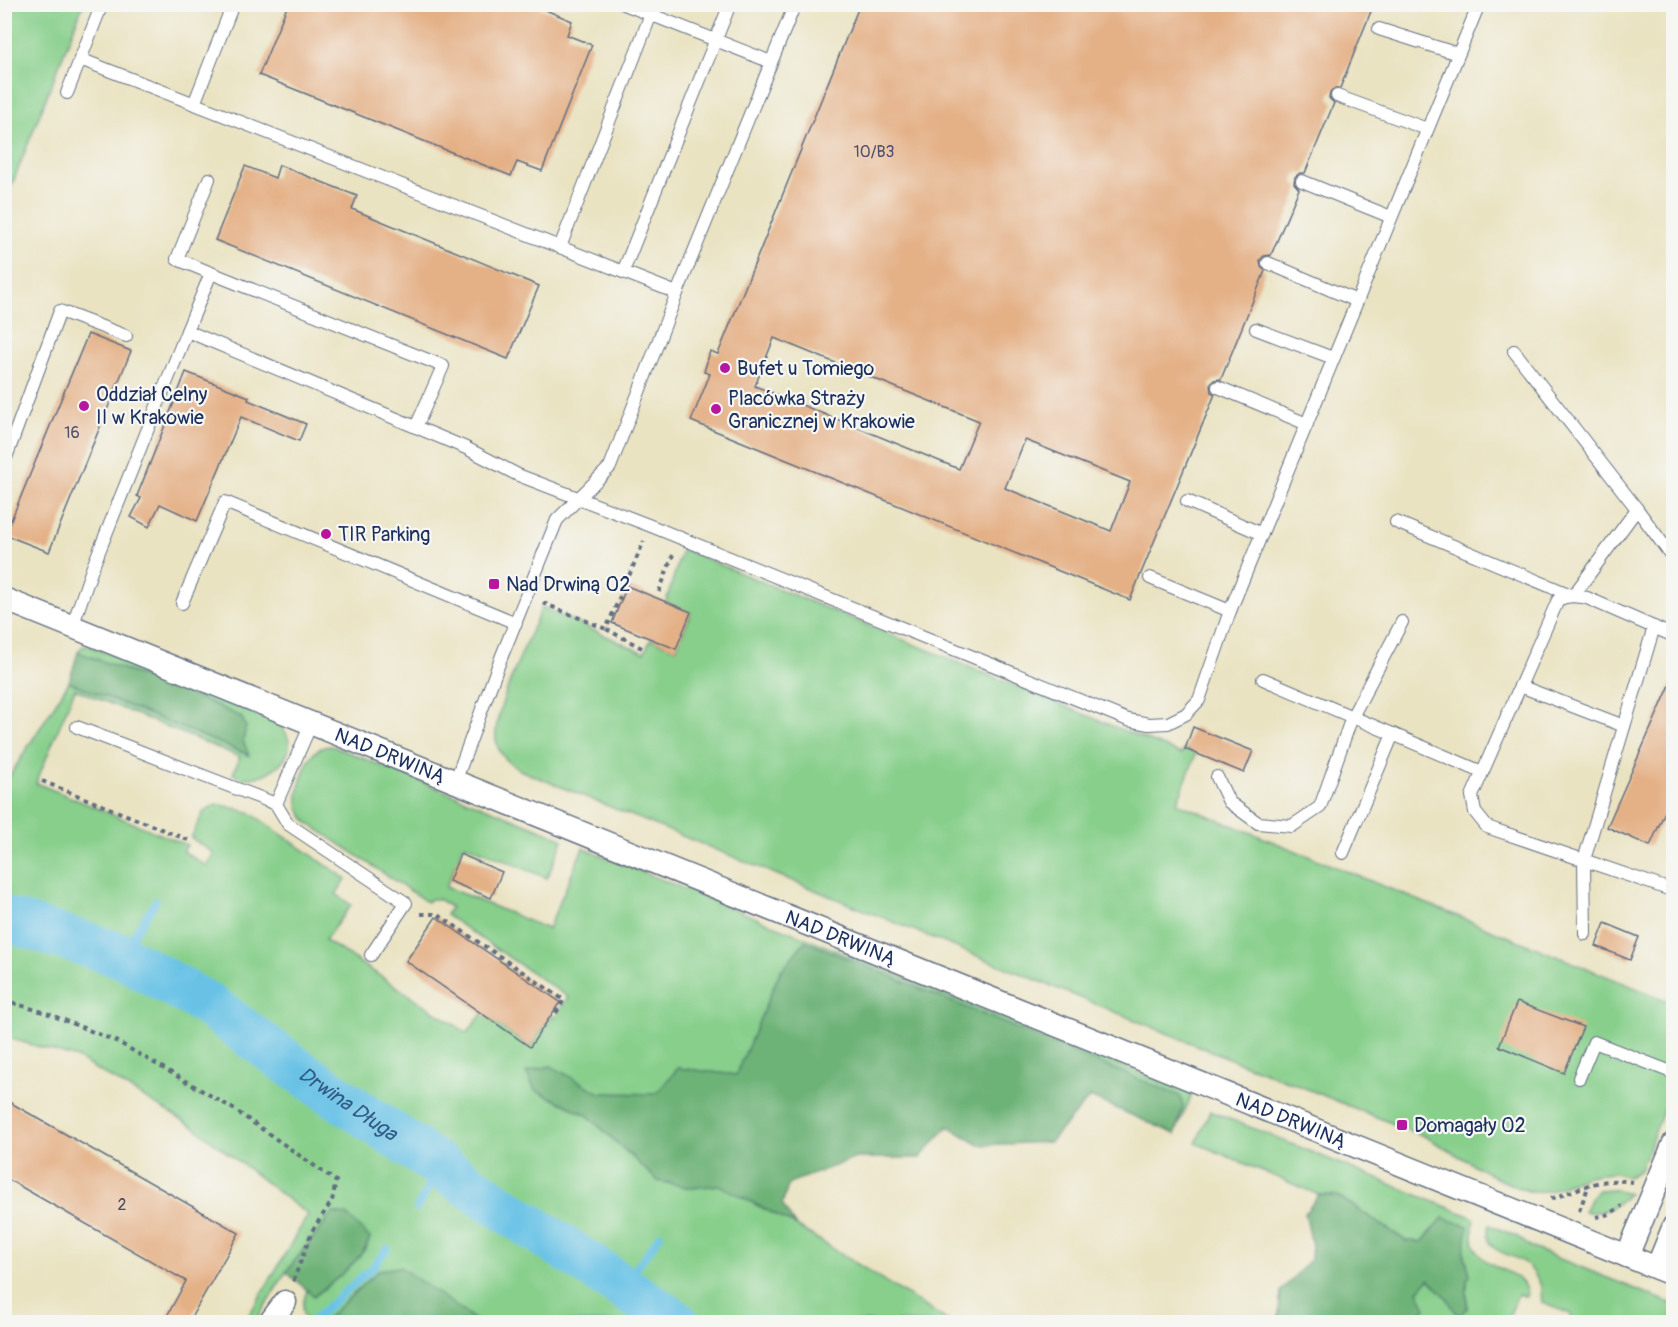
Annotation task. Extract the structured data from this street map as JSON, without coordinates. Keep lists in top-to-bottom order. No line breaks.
{"streets":{"street":["NAD DRWINĄ"]},"water":["Drwina Długa"],"places":{"other":["Bufet u Tomiego","Oddział Celny II w Krakowie","Placówka Straży Granicznej w Krakowie","TIR Parking"],"transit":["Nad Drwiną 02","Domagały 02"]},"house_numbers":["10/B3","16","2"]}
